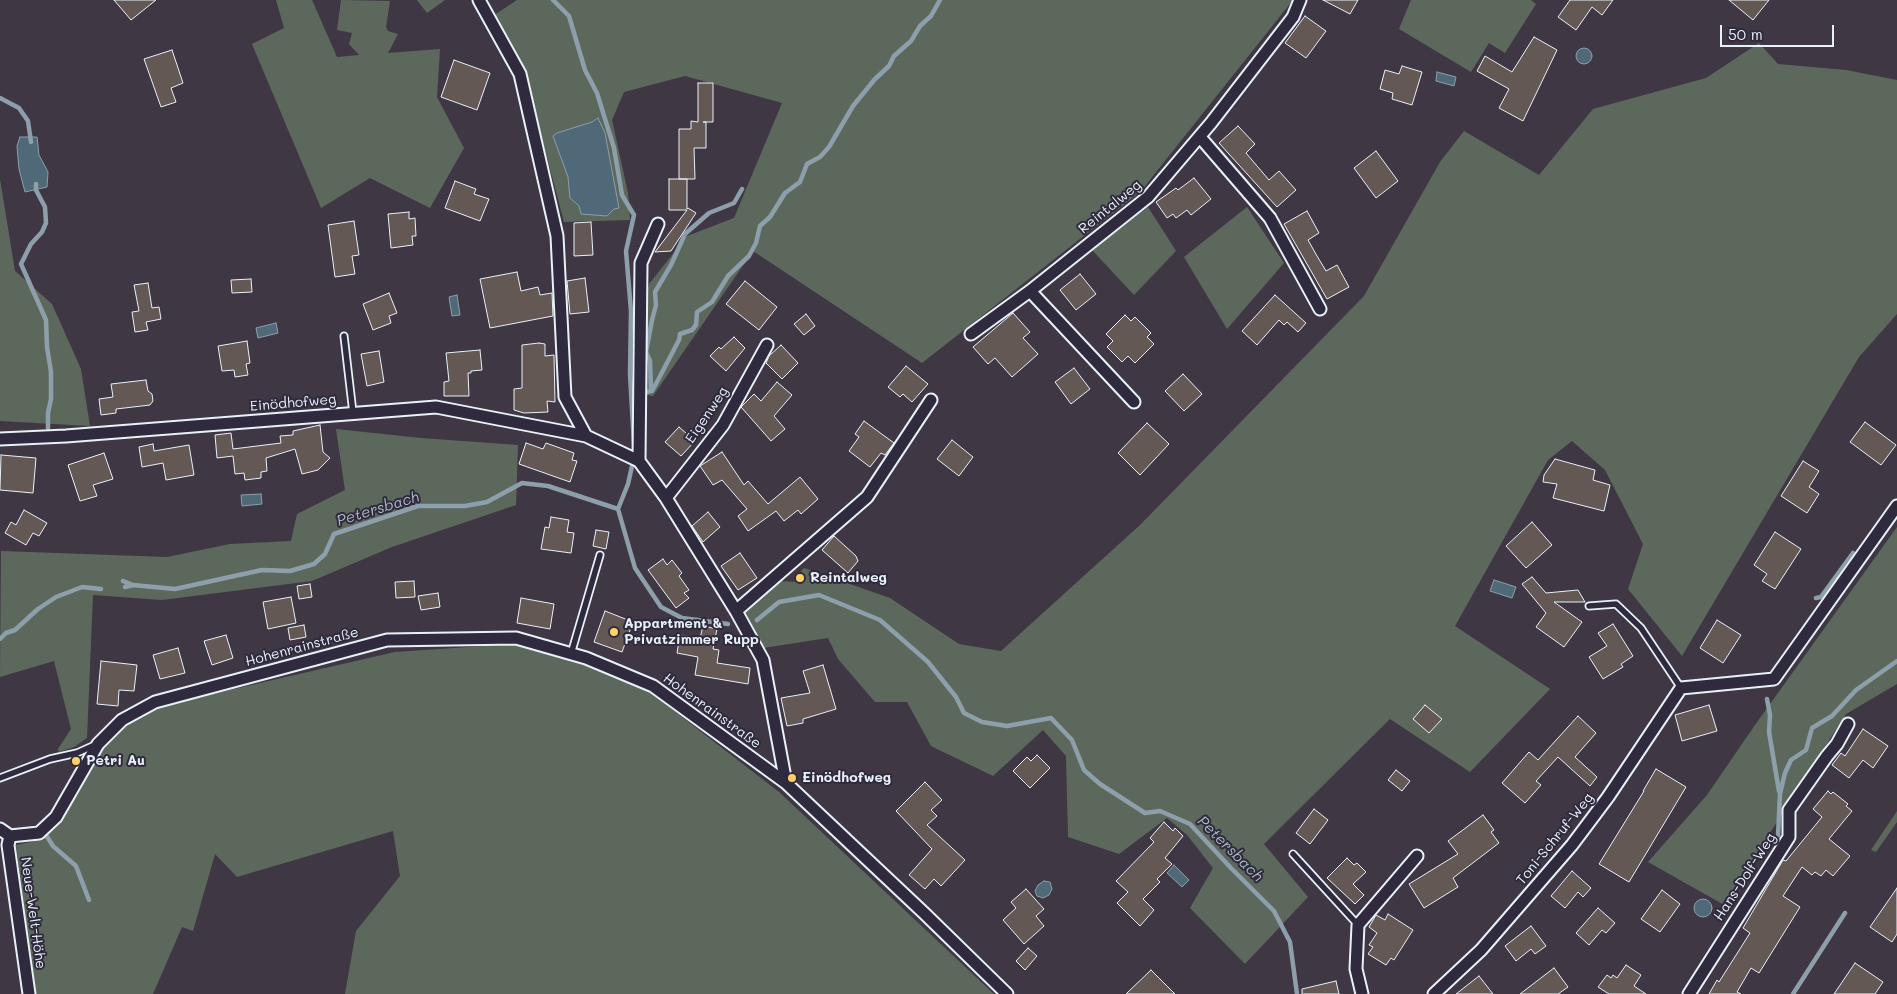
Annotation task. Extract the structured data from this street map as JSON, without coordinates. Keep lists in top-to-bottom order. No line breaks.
{"streets":{"street":["Reintalweg","Einödhofweg","Eigenweg","Hohenrainstraße","Toni-Schruf-Weg","Hans-Dolf-Weg","Neue-Welt-Höhe"]},"crossings":[["Einödhofweg","Eigenweg"],["Einödhofweg","Hohenrainstraße"],["Hohenrainstraße","Neue-Welt-Höhe"]],"water":["Petersbach"],"places":["Reintalweg","Appartment & Privatzimmer Rupp","Petri Au","Einödhofweg"],"scale_bar":"50 m"}
